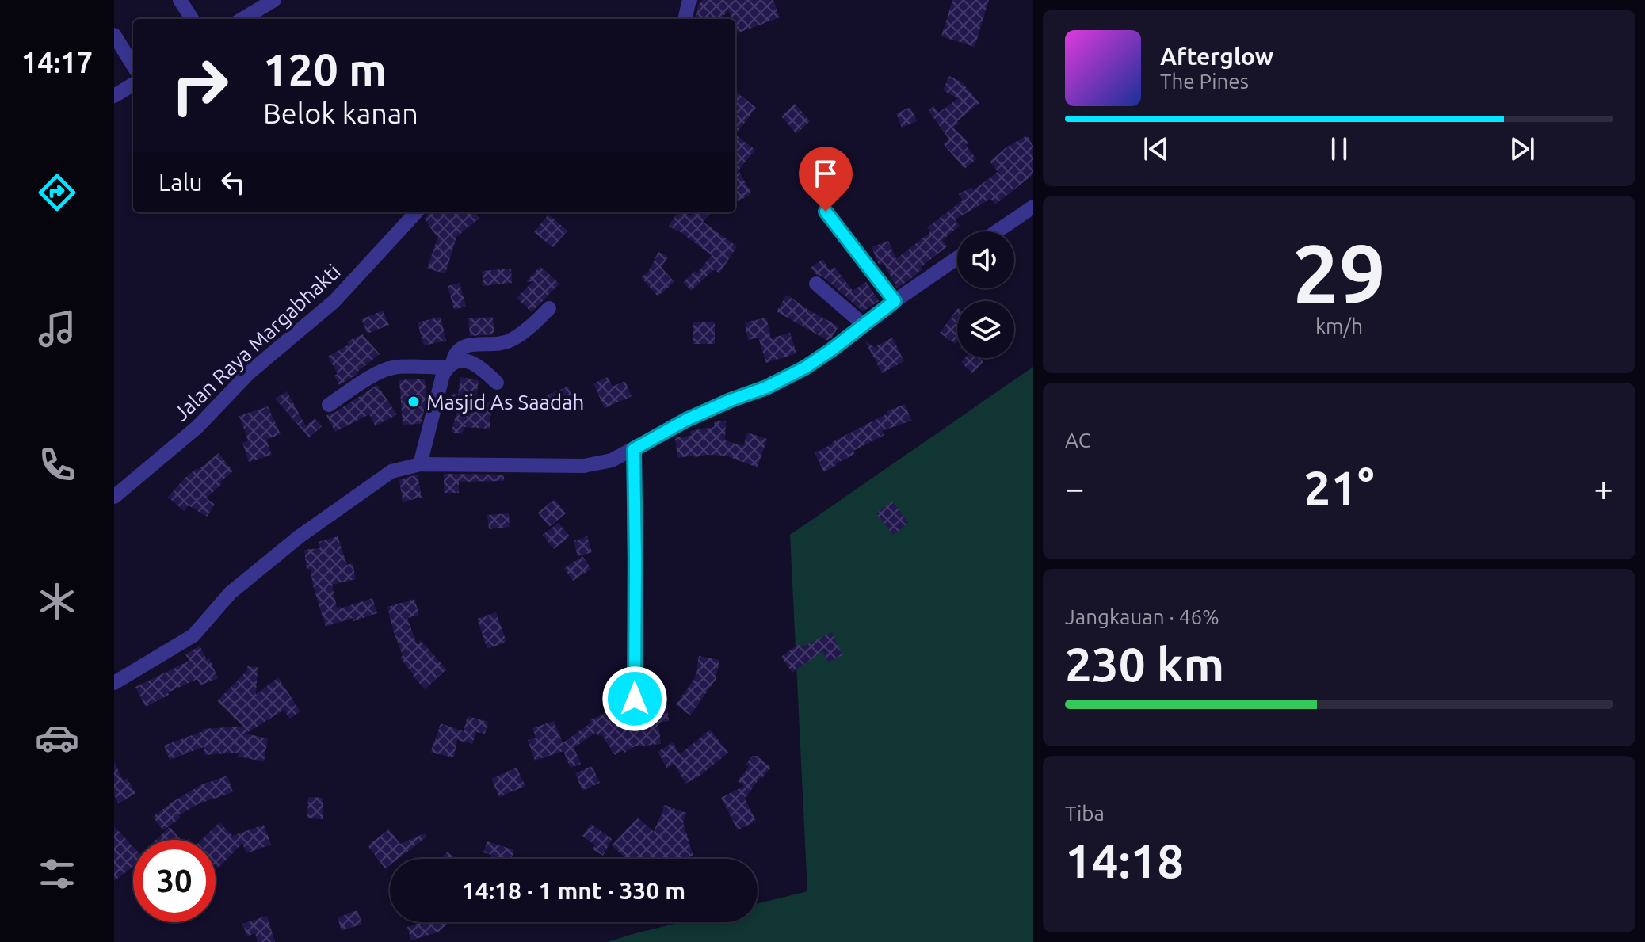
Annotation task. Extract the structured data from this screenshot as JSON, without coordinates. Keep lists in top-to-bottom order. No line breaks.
{"streets":{"street":["Jalan Raya Margabhakti"]},"places":["Masjid As Saadah"],"page":{"tabs":"14:17","turn":["120 m","Belok kanan"],"song":["Afterglow","The Pines"],"then":"Lalu","tile":[["29","km/h"],"AC",["Jangkauan · 46%","230 km"],["Tiba","14:18"]],"heat":["−","21°","+"],"limit":"30","trip":"14:18 · 1 mnt · 330 m"}}
